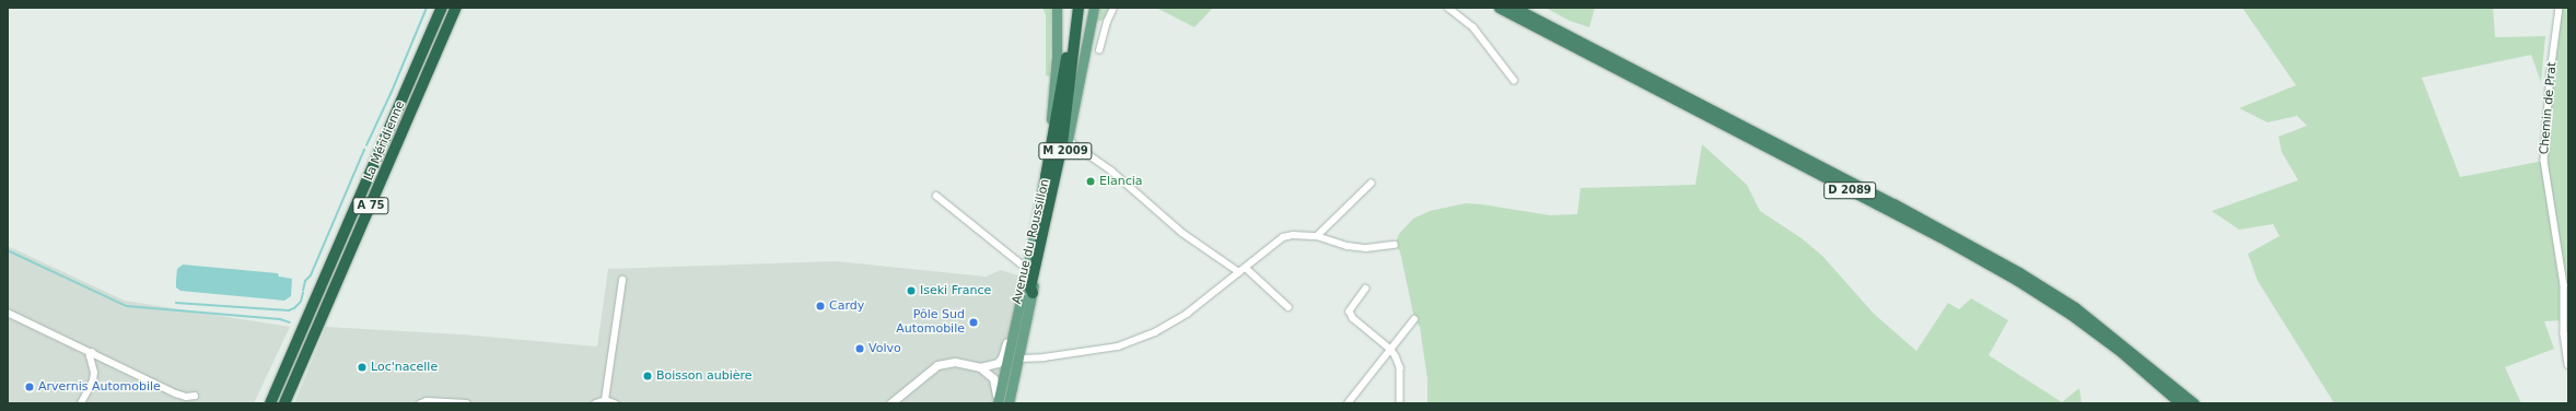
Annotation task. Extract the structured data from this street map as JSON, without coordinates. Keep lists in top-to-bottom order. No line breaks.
{"streets":{"highway":["La Méridienne","D 2089","A 75"],"main road":["M 2009","Avenue du Roussillon"],"street":["Chemin de Prat"]},"places":["Elancia","Iseki France","Cardy","Pôle Sud Automobile","Volvo","Loc'nacelle","Boisson aubière","Arvernis Automobile"]}
